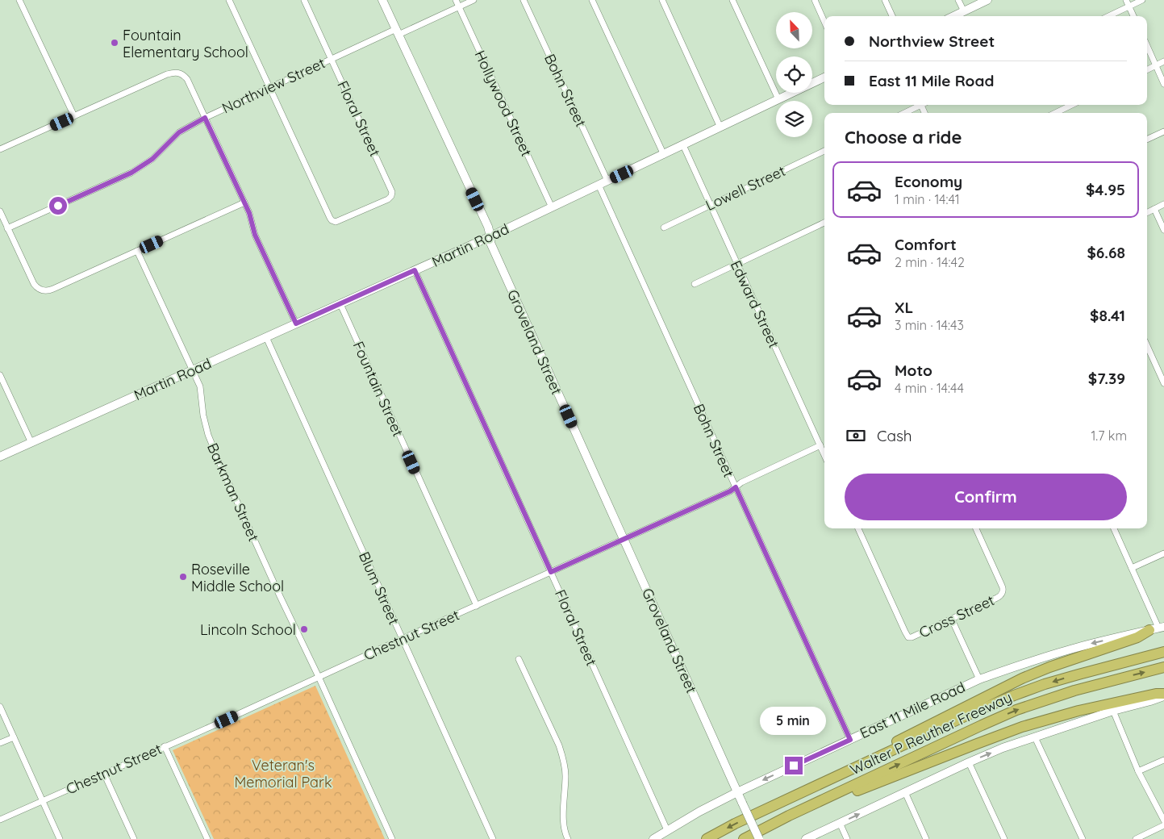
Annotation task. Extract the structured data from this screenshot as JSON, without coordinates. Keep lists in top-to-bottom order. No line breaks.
{"streets":{"highway":["Walter P Reuther Freeway"],"street":["Northview Street","Bohn Street","Hollywood Street","Floral Street","Lowell Street","Martin Road","Edward Street","Groveland Street","Fountain Street","Barkman Street","Blum Street","Cross Street","Chestnut Street","East 11 Mile Road"]},"crossings":[["Northview Street","Hollywood Street"],["Northview Street","Floral Street"],["Northview Street","Groveland Street"],["Bohn Street","Martin Road"],["Bohn Street","Chestnut Street"],["Bohn Street","East 11 Mile Road"],["Hollywood Street","Martin Road"],["Floral Street","Martin Road"],["Floral Street","Chestnut Street"],["Floral Street","East 11 Mile Road"],["Lowell Street","Edward Street"],["Martin Road","Edward Street"],["Martin Road","Groveland Street"],["Martin Road","Fountain Street"],["Martin Road","Barkman Street"],["Martin Road","Blum Street"],["Edward Street","Chestnut Street"],["Groveland Street","Chestnut Street"],["Groveland Street","East 11 Mile Road"],["Fountain Street","Chestnut Street"],["Barkman Street","Chestnut Street"],["Blum Street","Chestnut Street"]],"parks":["Veteran's Memorial Park"],"places":["Fountain Elementary School","Roseville Middle School","Lincoln School"],"north":"top left","page":{"banner":["Northview Street","East 11 Mile Road"],"heading":"Choose a ride","list":[{"name":"Economy","note":"1 min · 14:41","value":"$4.95"},{"name":"Comfort","note":"2 min · 14:42","value":"$6.68"},{"name":"XL","note":"3 min · 14:43","value":"$8.41"},{"name":"Moto","note":"4 min · 14:44","value":"$7.39"}],"pay":["Cash","1.7 km"],"buttons":"Confirm","bubble":"5 min"}}
